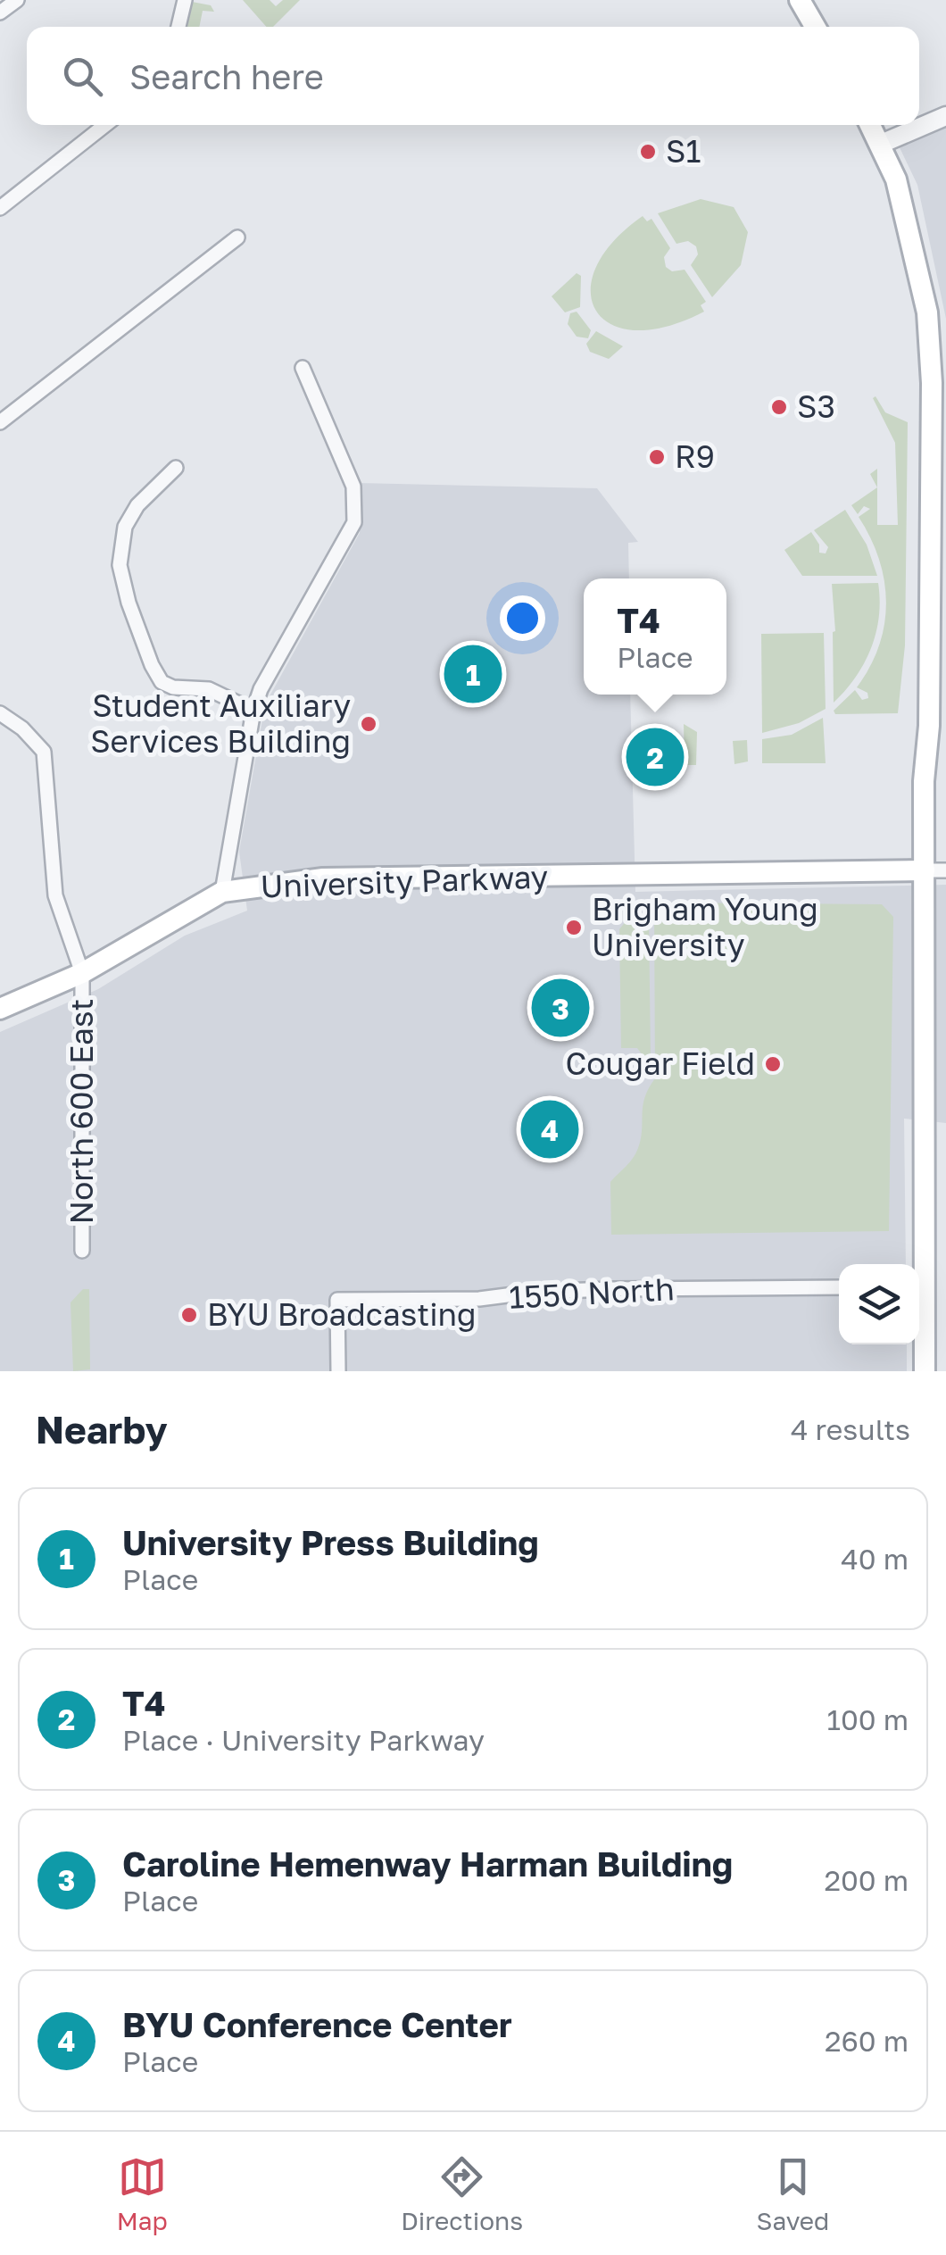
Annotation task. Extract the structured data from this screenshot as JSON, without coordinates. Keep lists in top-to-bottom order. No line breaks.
{"streets":{"main road":["University Parkway"],"street":["North 600 East","1550 North"]},"crossings":[["University Parkway","North 600 East"]],"places":["S1","S3","R9","Student Auxiliary Services Building","Brigham Young University","Cougar Field","BYU Broadcasting"],"page":{"search":"Search here","popup":["T4","Place"],"pins":["1","2","3","4"],"heading":["Nearby","4 results"],"list":[{"mark":"1","name":"University Press Building","note":"Place","value":"40 m"},{"mark":"2","name":"T4","note":"Place · University Parkway","value":"100 m"},{"mark":"3","name":"Caroline Hemenway Harman Building","note":"Place","value":"200 m"},{"mark":"4","name":"BYU Conference Center","note":"Place","value":"260 m"}],"nav":["Map","Directions","Saved"]}}
